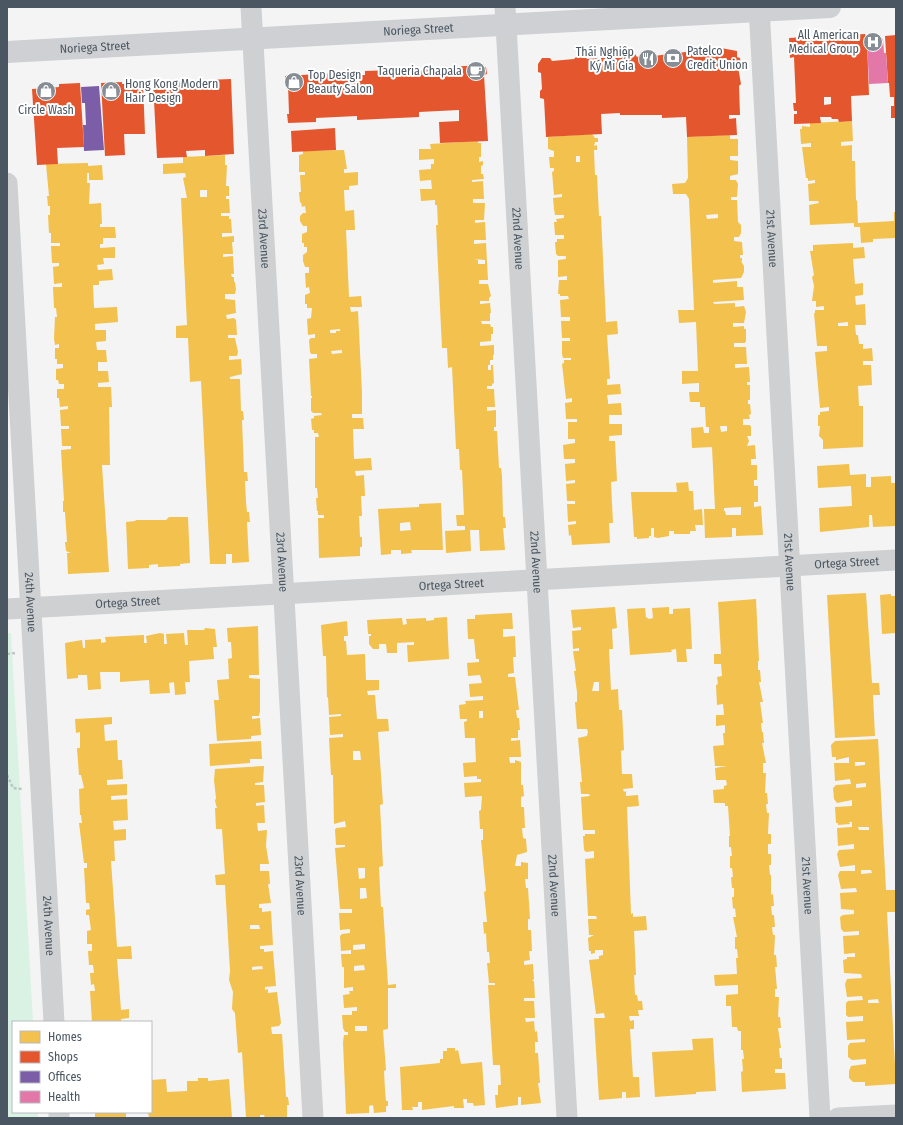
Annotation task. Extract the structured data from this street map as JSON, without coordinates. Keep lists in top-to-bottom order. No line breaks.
{"streets":{"street":["Noriega Street","23rd Avenue","22nd Avenue","21st Avenue","Ortega Street","24th Avenue"]},"crossings":[["Noriega Street","23rd Avenue"],["Noriega Street","22nd Avenue"],["Noriega Street","21st Avenue"],["23rd Avenue","Ortega Street"],["22nd Avenue","Ortega Street"],["21st Avenue","Ortega Street"],["Ortega Street","24th Avenue"]],"places":{"hospital":["All American Medical Group"],"bank":["Patelco Credit Union"],"restaurant":["Thái Nghiệp Ký Mì Gia"],"cafe":["Taqueria Chapala"],"shop":["Top Design Beauty Salon","Circle Wash","Hong Kong Modern Hair Design"]},"legend":["Homes","Shops","Offices","Health"]}
